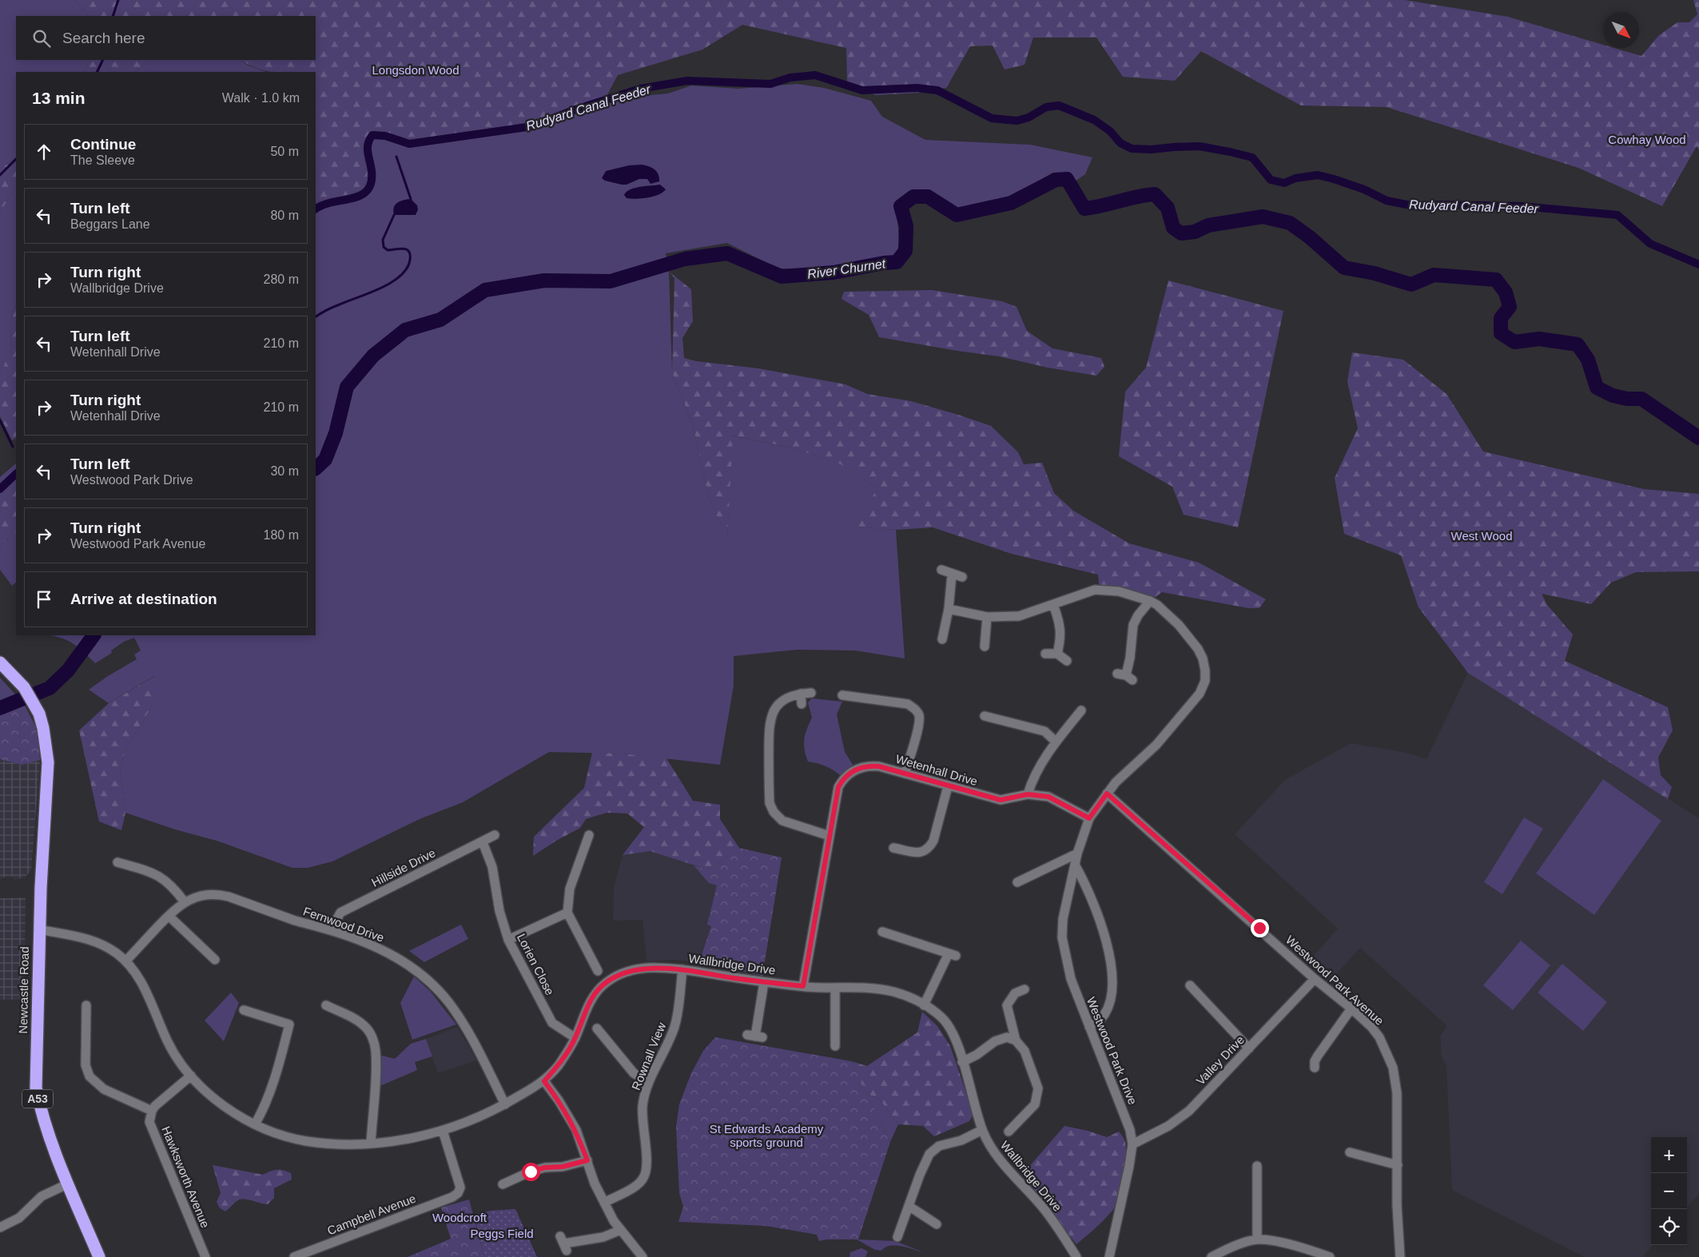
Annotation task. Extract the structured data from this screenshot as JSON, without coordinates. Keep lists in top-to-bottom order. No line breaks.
{"streets":{"highway":["Newcastle Road","A53"],"street":["Wetenhall Drive","Hillside Drive","Fernwood Drive","Lorien Close","Wallbridge Drive","Westwood Park Avenue","Westwood Park Drive","Rownall View","Valley Drive","Hawksworth Avenue","Campbell Avenue"]},"crossings":[["Wetenhall Drive","Wallbridge Drive"],["Wetenhall Drive","Westwood Park Drive"],["Hillside Drive","Fernwood Drive"],["Hillside Drive","Lorien Close"],["Fernwood Drive","Wallbridge Drive"],["Lorien Close","Wallbridge Drive"],["Wallbridge Drive","Newcastle Road"],["Wallbridge Drive","Rownall View"],["Wallbridge Drive","Campbell Avenue"],["Westwood Park Avenue","Westwood Park Drive"],["Westwood Park Avenue","Valley Drive"],["Westwood Park Drive","Valley Drive"]],"water":["Rudyard Canal Feeder","River Churnet"],"parks":["Longsdon Wood","Cowhay Wood","West Wood","St Edwards Academy sports ground","Woodcroft","Peggs Field"],"north":"bottom right","page":{"search":"Search here","heading":["13 min","Walk · 1.0 km"],"list":[["Continue","The Sleeve","50 m"],["Turn left","Beggars Lane","80 m"],["Turn right","Wallbridge Drive","280 m"],["Turn left","Wetenhall Drive","210 m"],["Turn right","Wetenhall Drive","210 m"],["Turn left","Westwood Park Drive","30 m"],["Turn right","Westwood Park Avenue","180 m"],"Arrive at destination"],"map_buttons":["+","−"]}}
